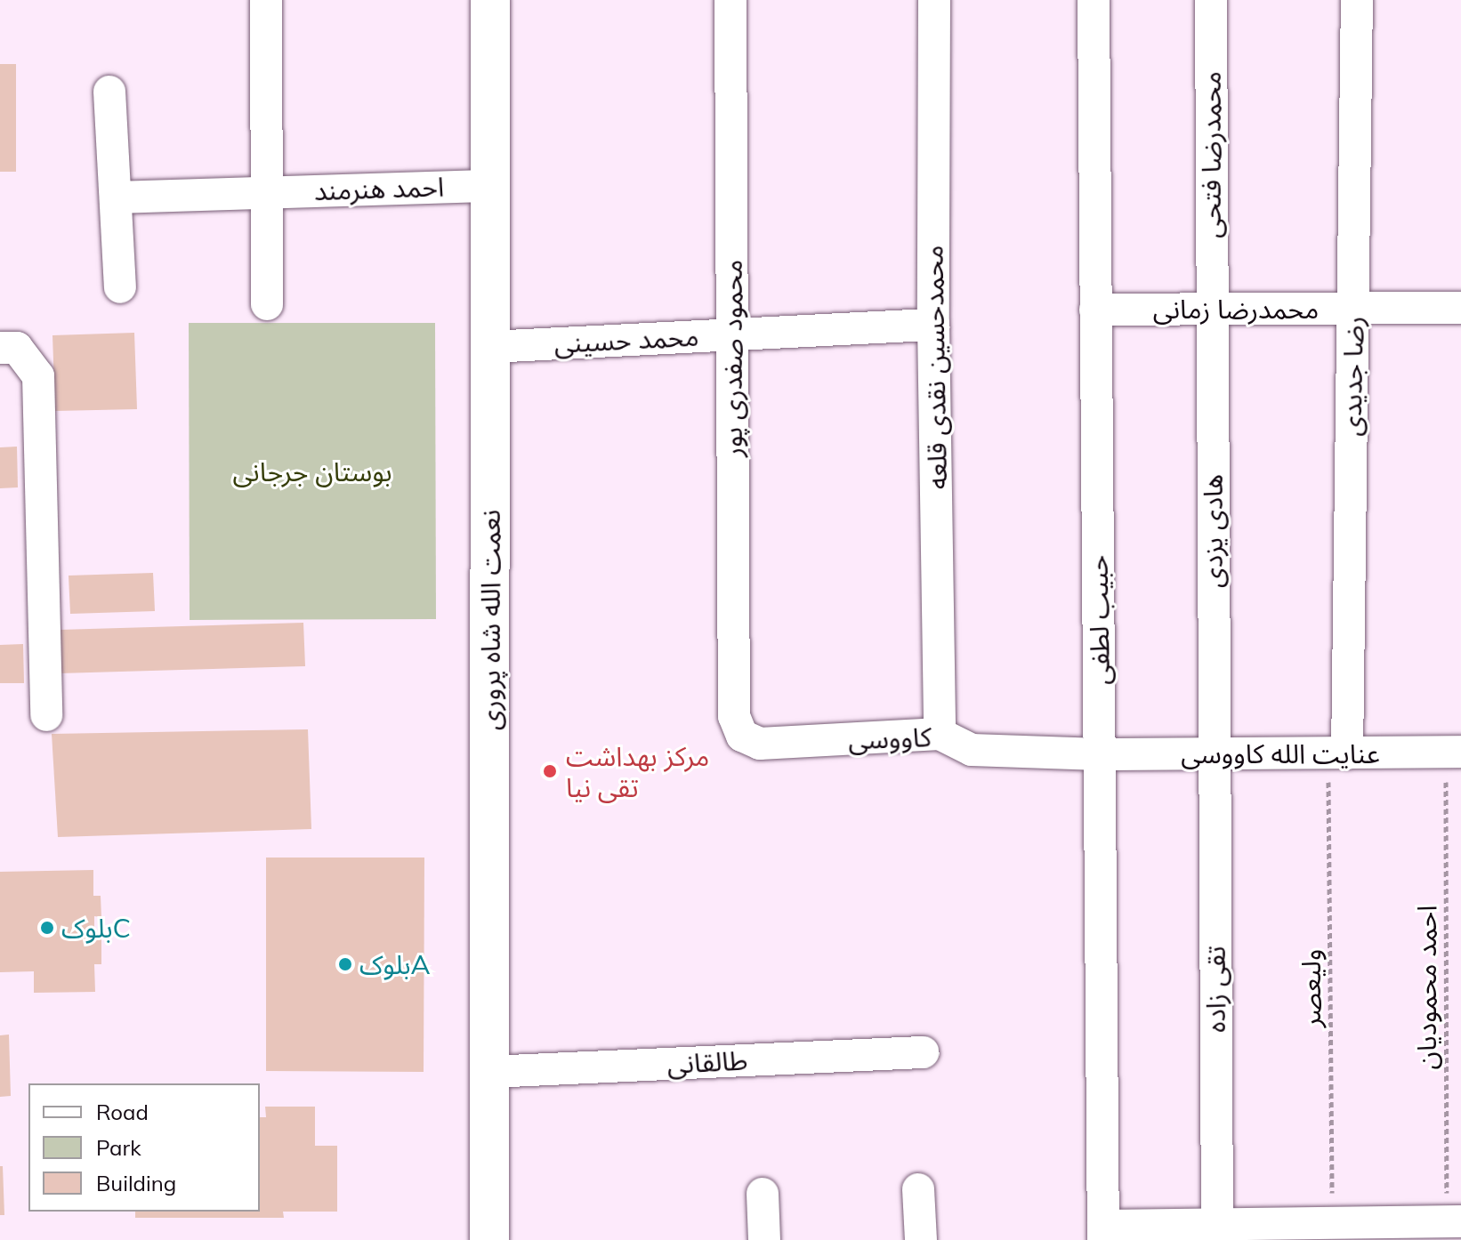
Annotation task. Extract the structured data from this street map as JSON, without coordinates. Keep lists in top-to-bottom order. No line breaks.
{"streets":{"main road":["نعمت الله شاه پروری"],"street":["محمدرضا فتحی","احمد هنرمند","محمدرضا زمانی","محمد حسینی","محمود صفدری پور","محمدحسین نقدی قلعه","رضا جدیدی","هادی یزدی","حبیب لطفی","کاووسی","عنایت‌ الله کاووسی","تقی زاده","طالقانی"],"path":["احمد محمودیان","ولیعصر"]},"crossings":[["محمدرضا فتحی","محمدرضا زمانی"],["محمدرضا فتحی","هادی یزدی"],["احمد هنرمند","نعمت الله شاه پروری"],["محمدرضا زمانی","رضا جدیدی"],["محمدرضا زمانی","هادی یزدی"],["محمدرضا زمانی","حبیب لطفی"],["محمد حسینی","محمود صفدری پور"],["محمد حسینی","محمدحسین نقدی قلعه"],["محمد حسینی","نعمت الله شاه پروری"],["محمود صفدری پور","کاووسی"],["محمدحسین نقدی قلعه","کاووسی"],["رضا جدیدی","عنایت‌ الله کاووسی"],["رضا جدیدی","ولیعصر"],["هادی یزدی","عنایت‌ الله کاووسی"],["هادی یزدی","تقی زاده"],["نعمت الله شاه پروری","طالقانی"],["حبیب لطفی","کاووسی"],["حبیب لطفی","عنایت‌ الله کاووسی"],["کاووسی","عنایت‌ الله کاووسی"],["عنایت‌ الله کاووسی","احمد محمودیان"],["عنایت‌ الله کاووسی","ولیعصر"],["عنایت‌ الله کاووسی","تقی زاده"]],"parks":["بوستان جرجانی"],"places":["مرکز بهداشت تقی نیا","بلوکC","بلوکA"],"legend":["Road","Park","Building"]}
